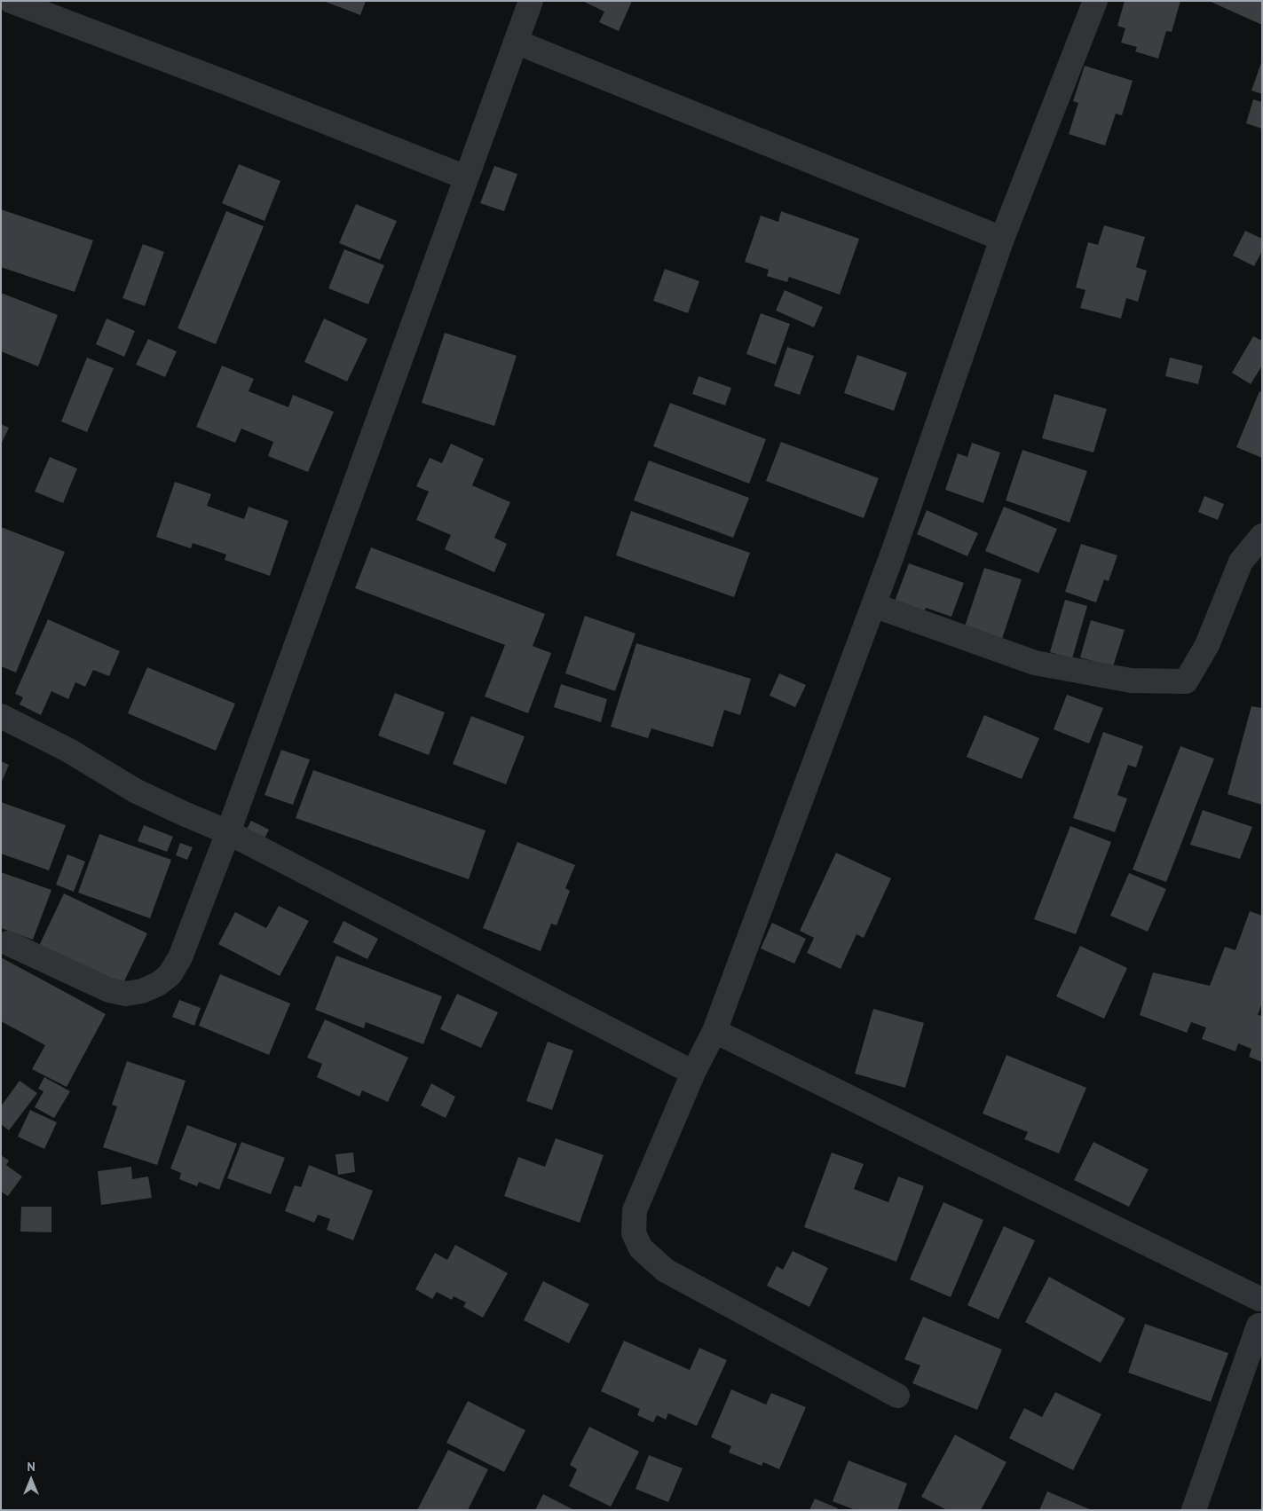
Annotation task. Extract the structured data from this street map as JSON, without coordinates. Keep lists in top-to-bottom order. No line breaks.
{"north":"top"}
